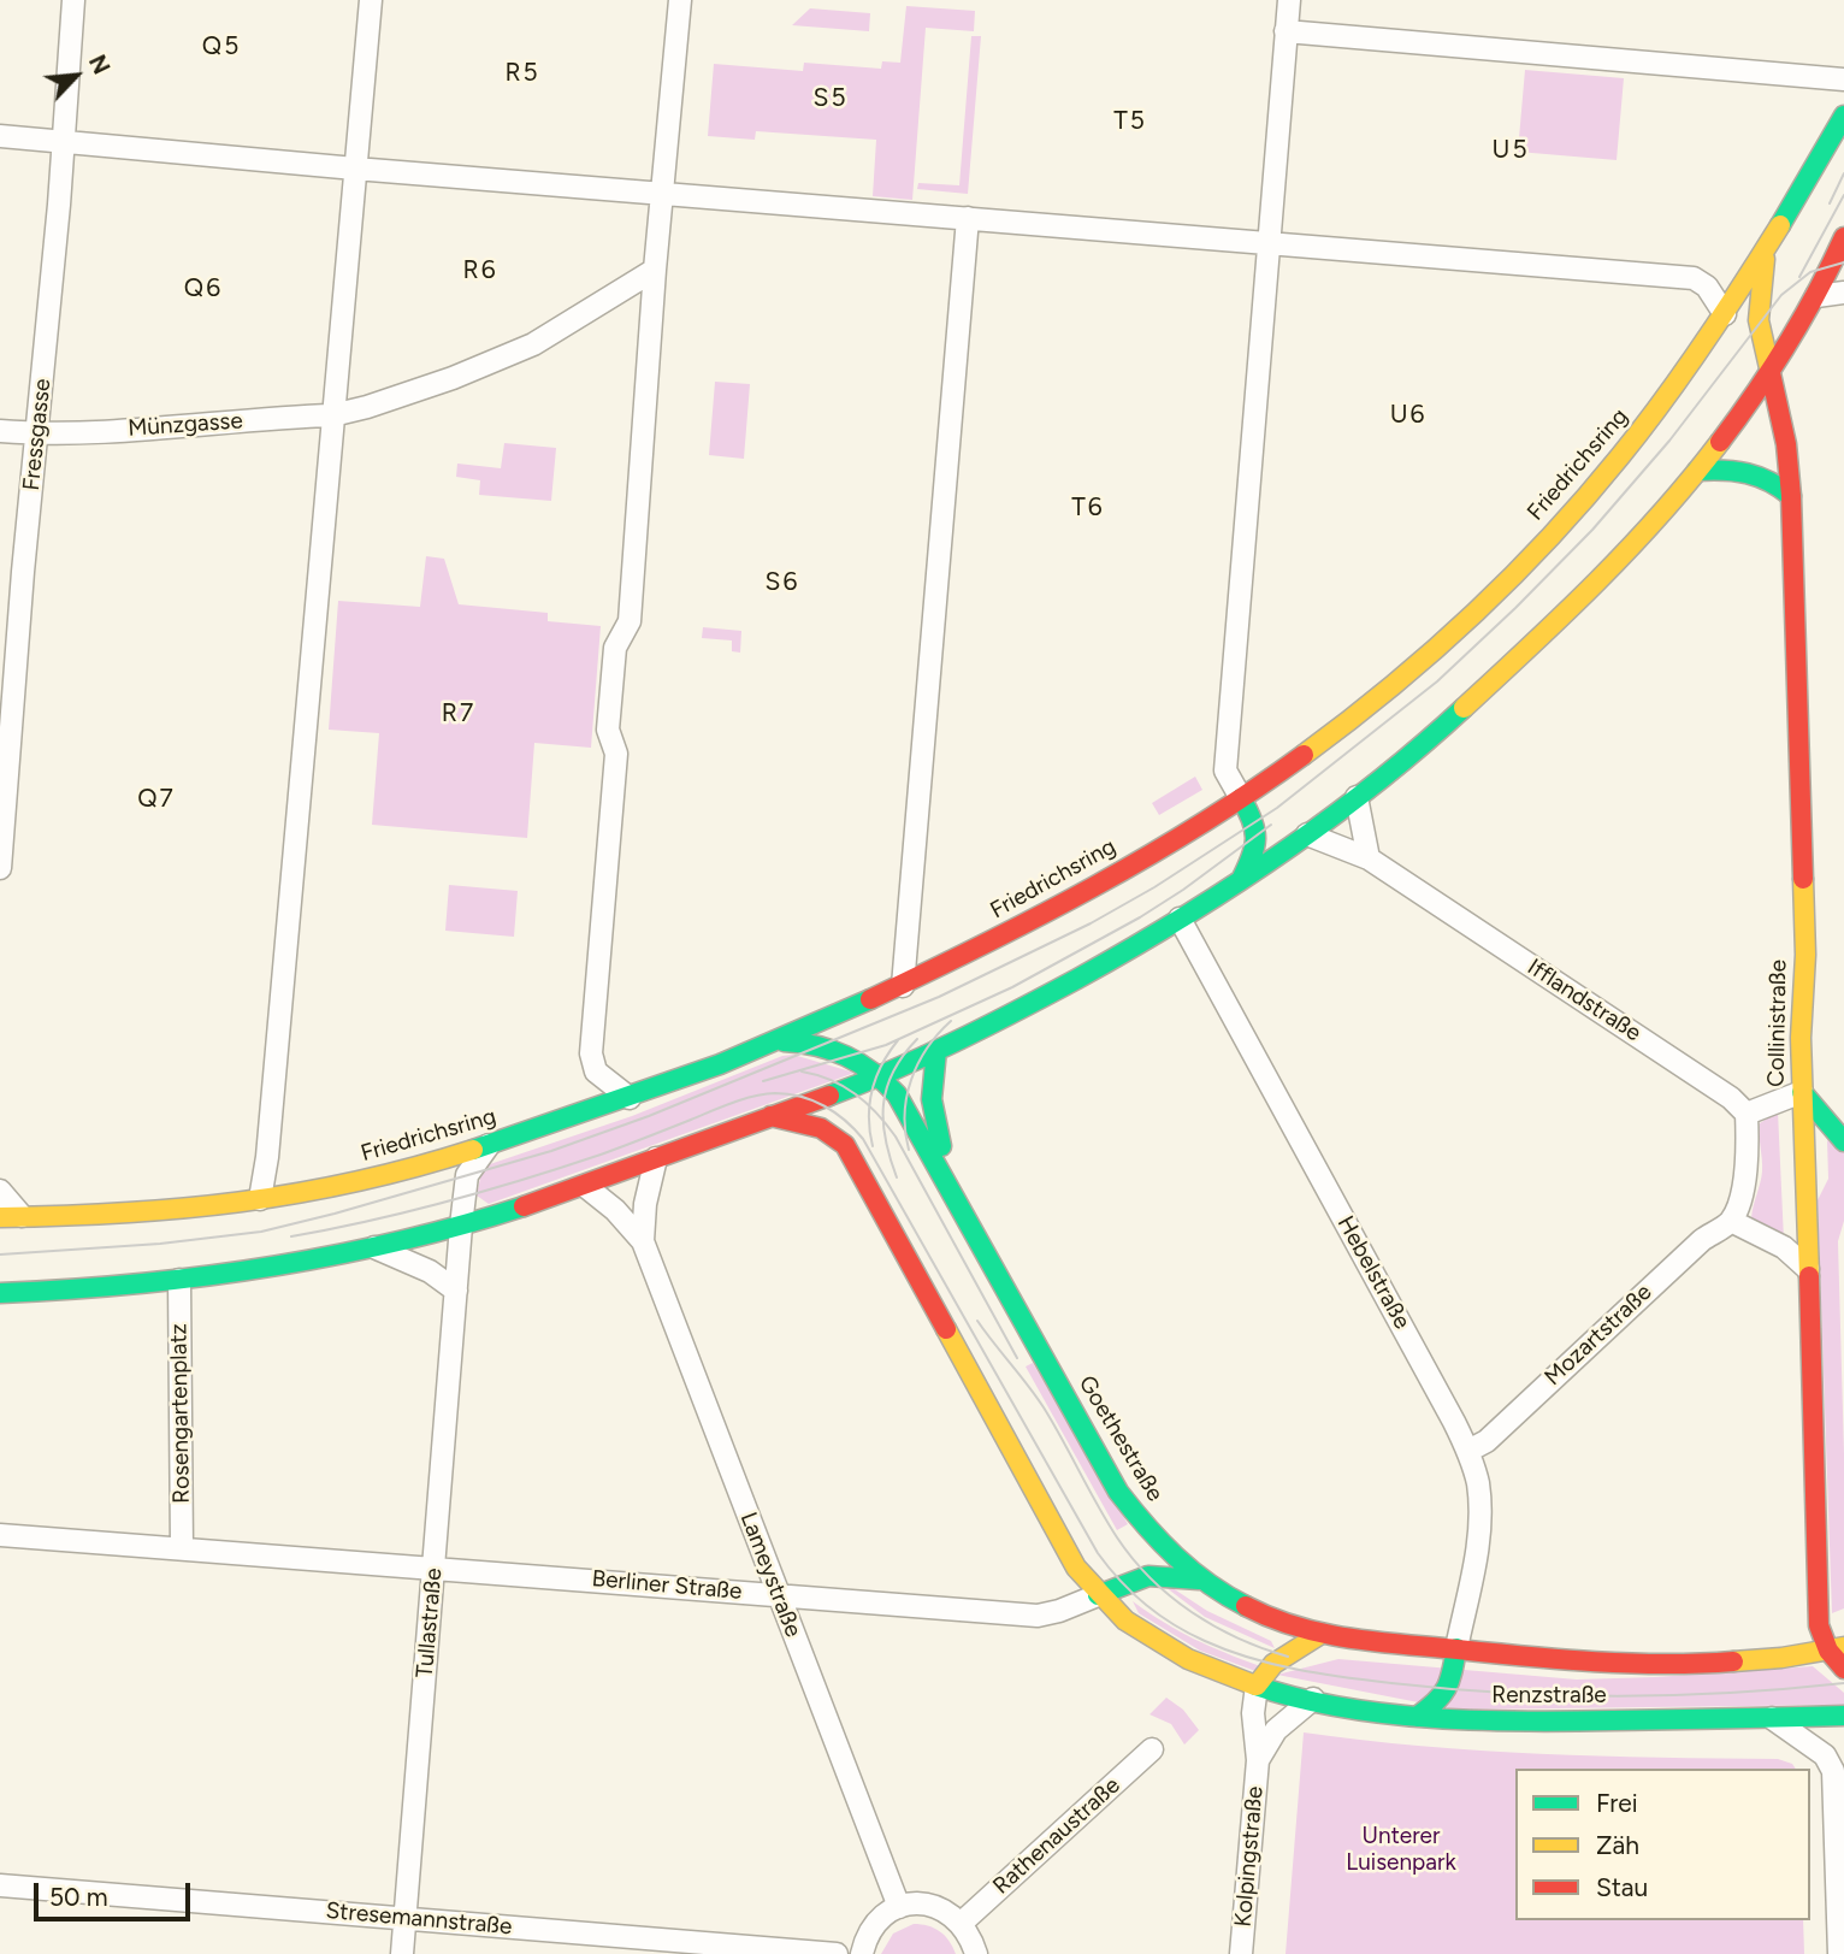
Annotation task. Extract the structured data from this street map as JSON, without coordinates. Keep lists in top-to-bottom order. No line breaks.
{"streets":{"main road":["Friedrichsring","Collinistraße","Goethestraße","Renzstraße"],"street":["Münzgasse","Fressgasse","Ifflandstraße","Hebelstraße","Mozartstraße","Rosengartenplatz","Lameystraße","Berliner Straße","Tullastraße","Rathenaustraße","Kolpingstraße","Stresemannstraße"]},"crossings":[["Münzgasse","Fressgasse"],["Friedrichsring","Collinistraße"],["Friedrichsring","Goethestraße"],["Friedrichsring","Tullastraße"],["Collinistraße","Renzstraße"],["Hebelstraße","Mozartstraße"],["Hebelstraße","Goethestraße"],["Hebelstraße","Renzstraße"],["Goethestraße","Renzstraße"],["Lameystraße","Berliner Straße"],["Berliner Straße","Tullastraße"],["Tullastraße","Stresemannstraße"],["Renzstraße","Kolpingstraße"]],"districts":["Q5","R5","S5","T5","U5","R6","Q6","U6","T6","S6","R7","Q7"],"parks":["Unterer Luisenpark"],"legend":["Frei","Zäh","Stau"],"scale_bar":"50 m","north":"top right"}
